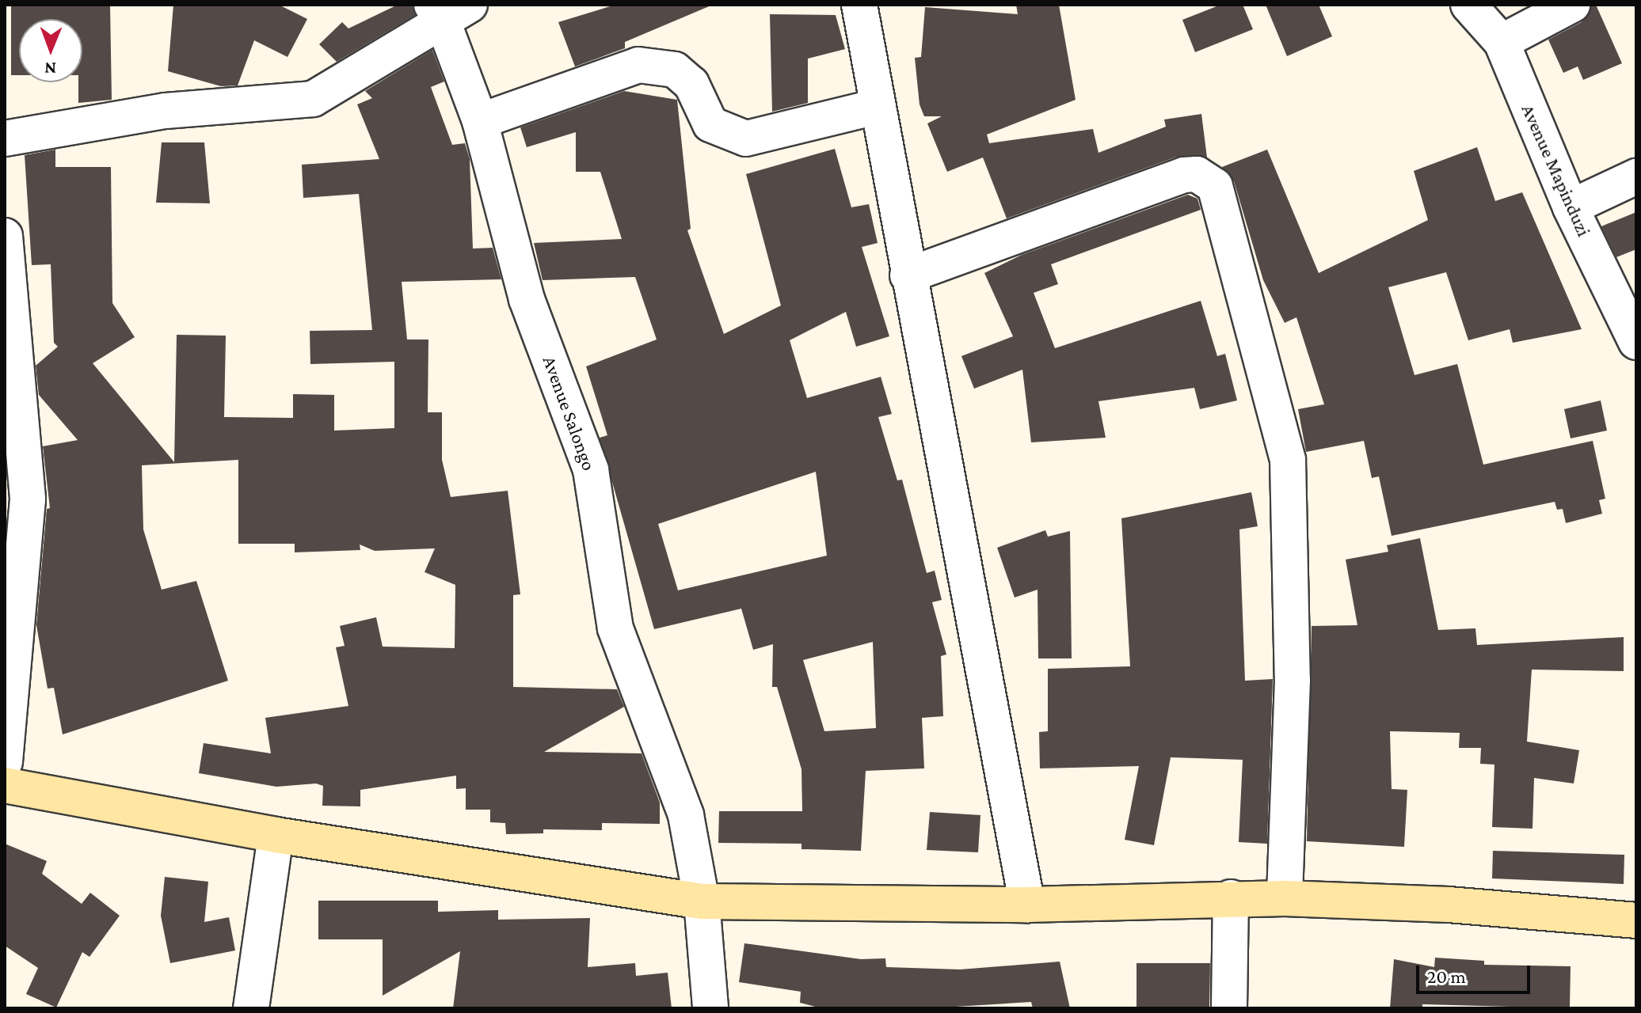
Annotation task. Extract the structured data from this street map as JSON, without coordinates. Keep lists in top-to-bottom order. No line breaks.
{"streets":{"street":["Avenue Mapinduzi","Avenue Salongo"]},"scale_bar":"20 m","north":"bottom"}
